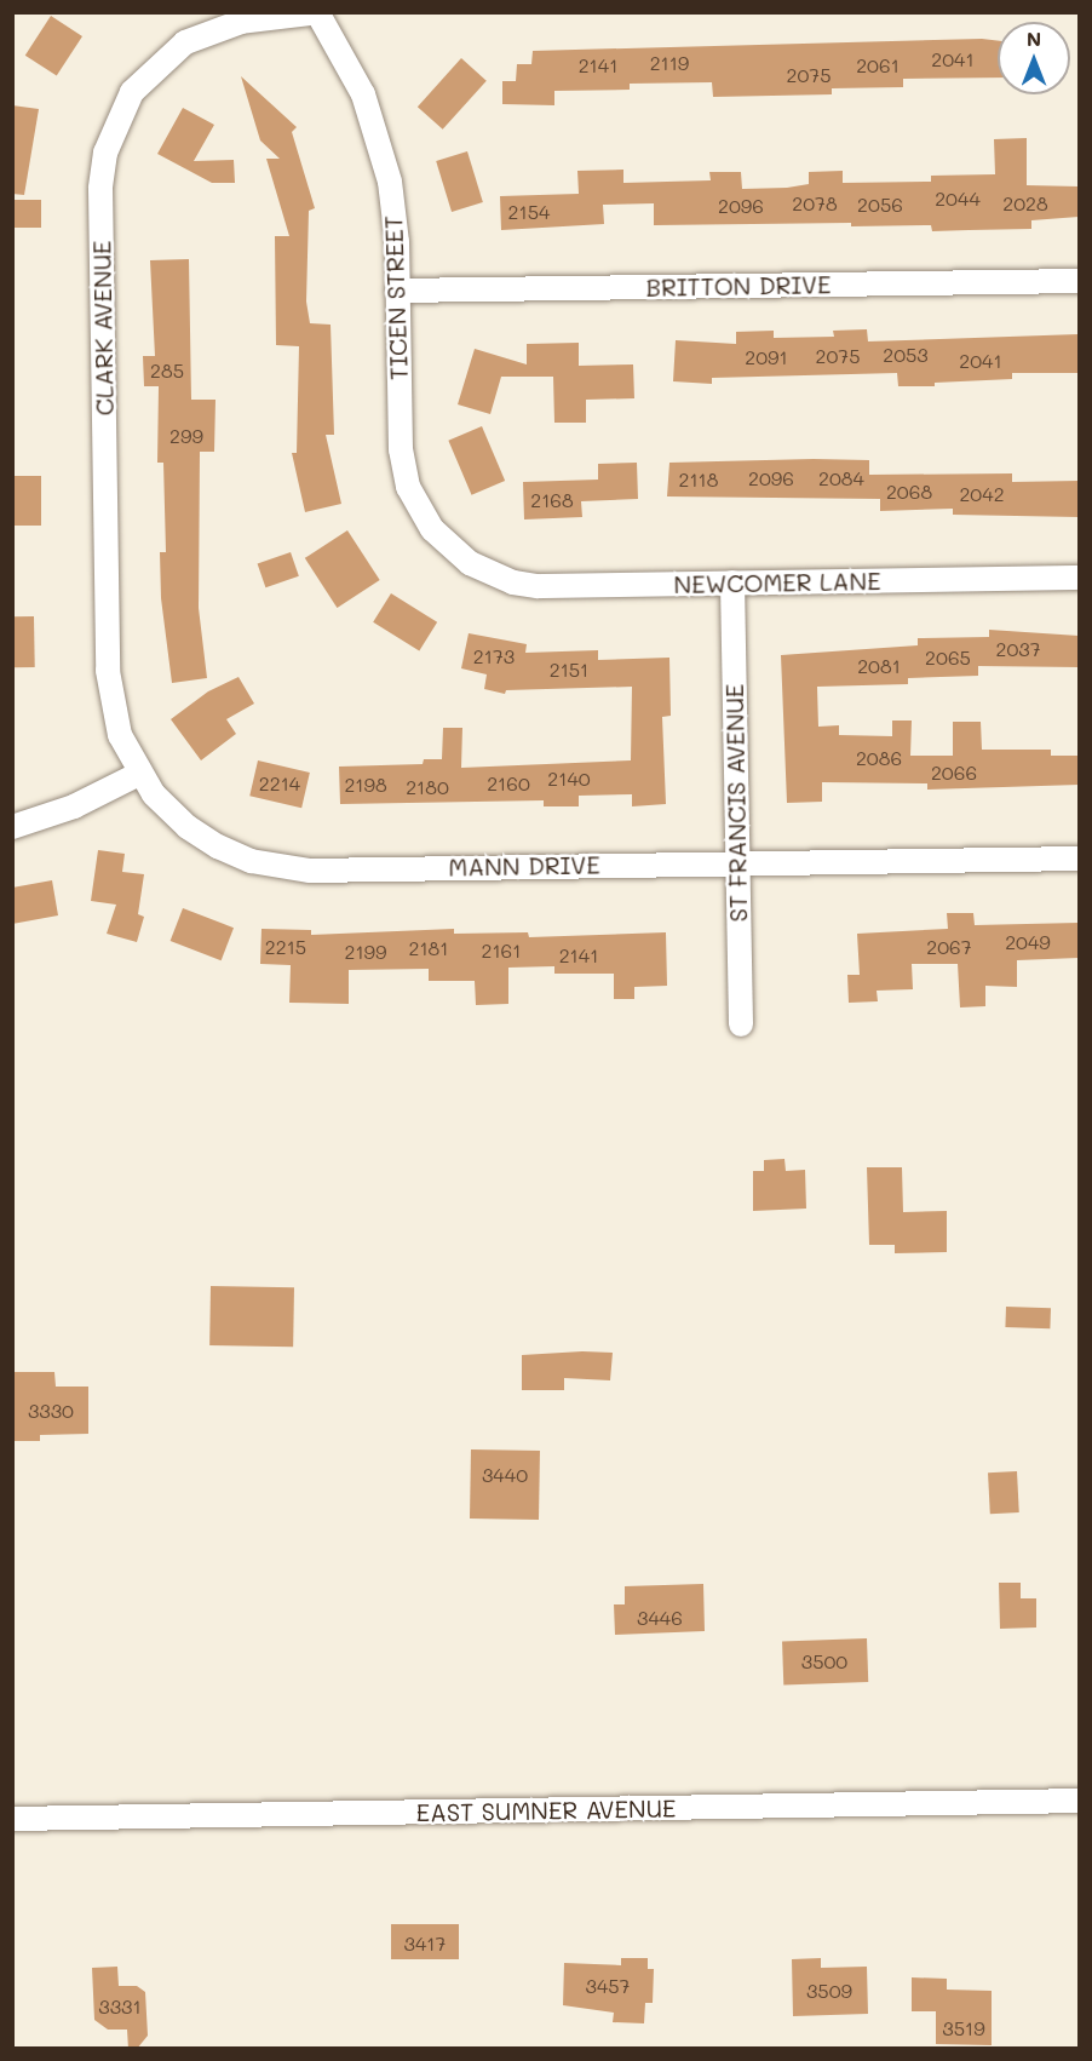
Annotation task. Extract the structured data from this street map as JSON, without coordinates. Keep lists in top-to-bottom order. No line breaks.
{"streets":{"street":["BRITTON DRIVE","TICEN STREET","CLARK AVENUE","NEWCOMER LANE","ST FRANCIS AVENUE","MANN DRIVE","EAST SUMNER AVENUE"]},"crossings":[["BRITTON DRIVE","TICEN STREET"],["TICEN STREET","CLARK AVENUE"],["TICEN STREET","NEWCOMER LANE"],["CLARK AVENUE","MANN DRIVE"],["NEWCOMER LANE","ST FRANCIS AVENUE"],["ST FRANCIS AVENUE","MANN DRIVE"]],"house_numbers":["2041","2119","2141","2061","2075","2044","2078","2028","2056","2096","2154","2053","2075","2091","2041","285","299","2096","2084","2118","2068","2042","2168","2037","2173","2065","2081","2151","2086","2066","2140","2214","2160","2198","2180","2049","2215","2067","2181","2161","2199","2141","3330","3440","3446","3500","3417","3457","3509","3331","3519"],"north":"top"}
